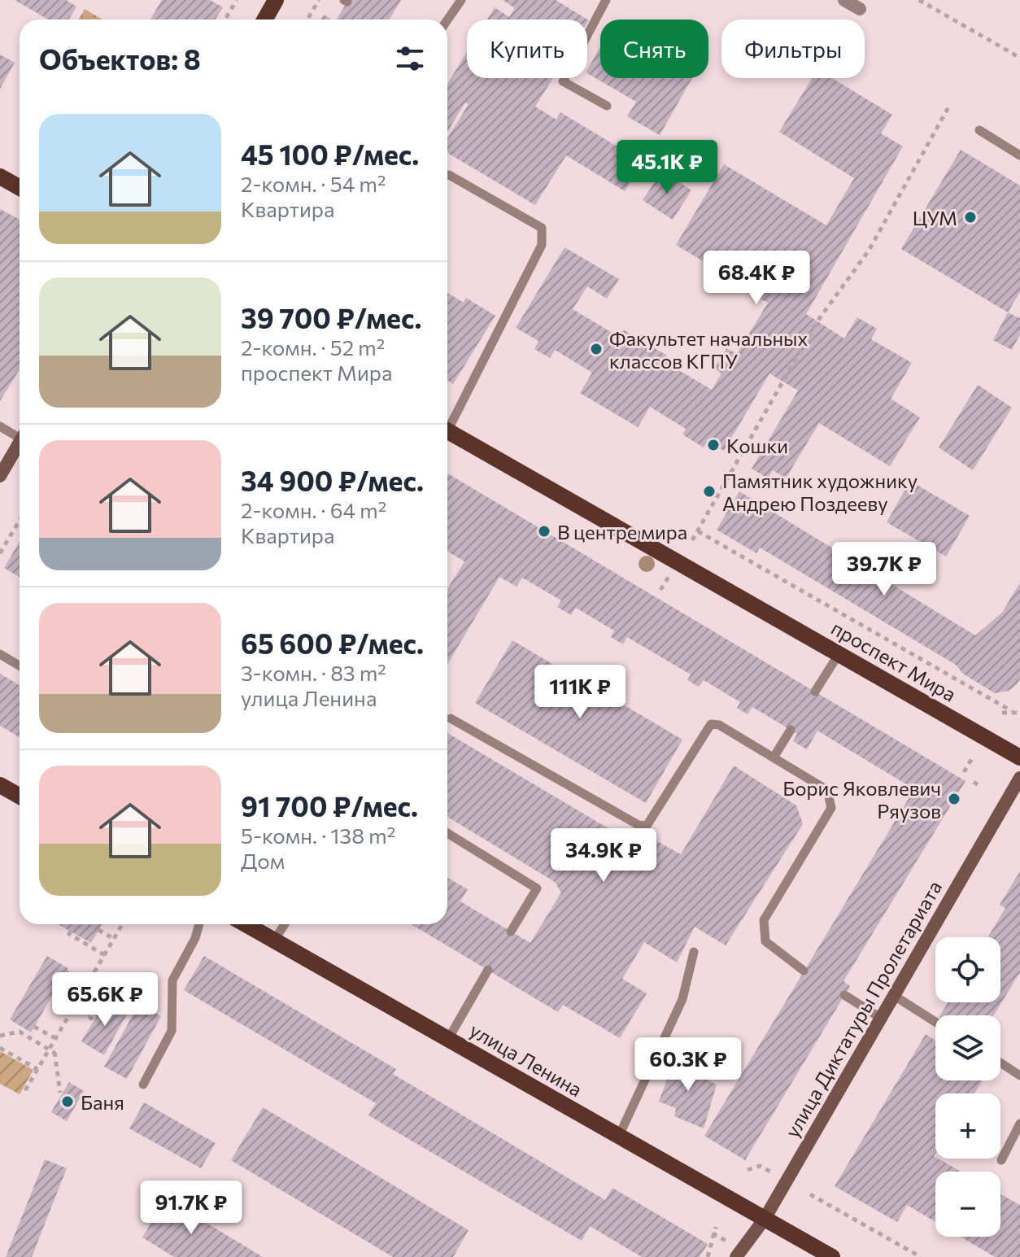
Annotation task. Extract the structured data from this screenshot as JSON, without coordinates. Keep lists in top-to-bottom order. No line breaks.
{"streets":{"main road":["проспект Мира","улица Ленина"],"street":["улица Диктатуры Пролетариата"]},"crossings":[["улица Диктатуры Пролетариата","улица Ленина"]],"places":["ЦУМ","Факультет начальных классов КГПУ","Кошки","Памятник художнику Андрею Поздееву","В центре мира","Борис Яковлевич Ряузов","Баня"],"page":{"chip":["Купить","Снять","Фильтры"],"heading":"Объектов: 8","list":[{"name":"45 100 ₽/мес.","note":"2-комн. · 54 m² · Квартира"},{"name":"39 700 ₽/мес.","note":"2-комн. · 52 m² · проспект Мира"},{"name":"34 900 ₽/мес.","note":"2-комн. · 64 m² · Квартира"},{"name":"65 600 ₽/мес.","note":"3-комн. · 83 m² · улица Ленина"},{"name":"91 700 ₽/мес.","note":"5-комн. · 138 m² · Дом"}],"price":["45.1K ₽","68.4K ₽","39.7K ₽","111K ₽","34.9K ₽","65.6K ₽","60.3K ₽","91.7K ₽"],"map_buttons":["+","−"]}}
